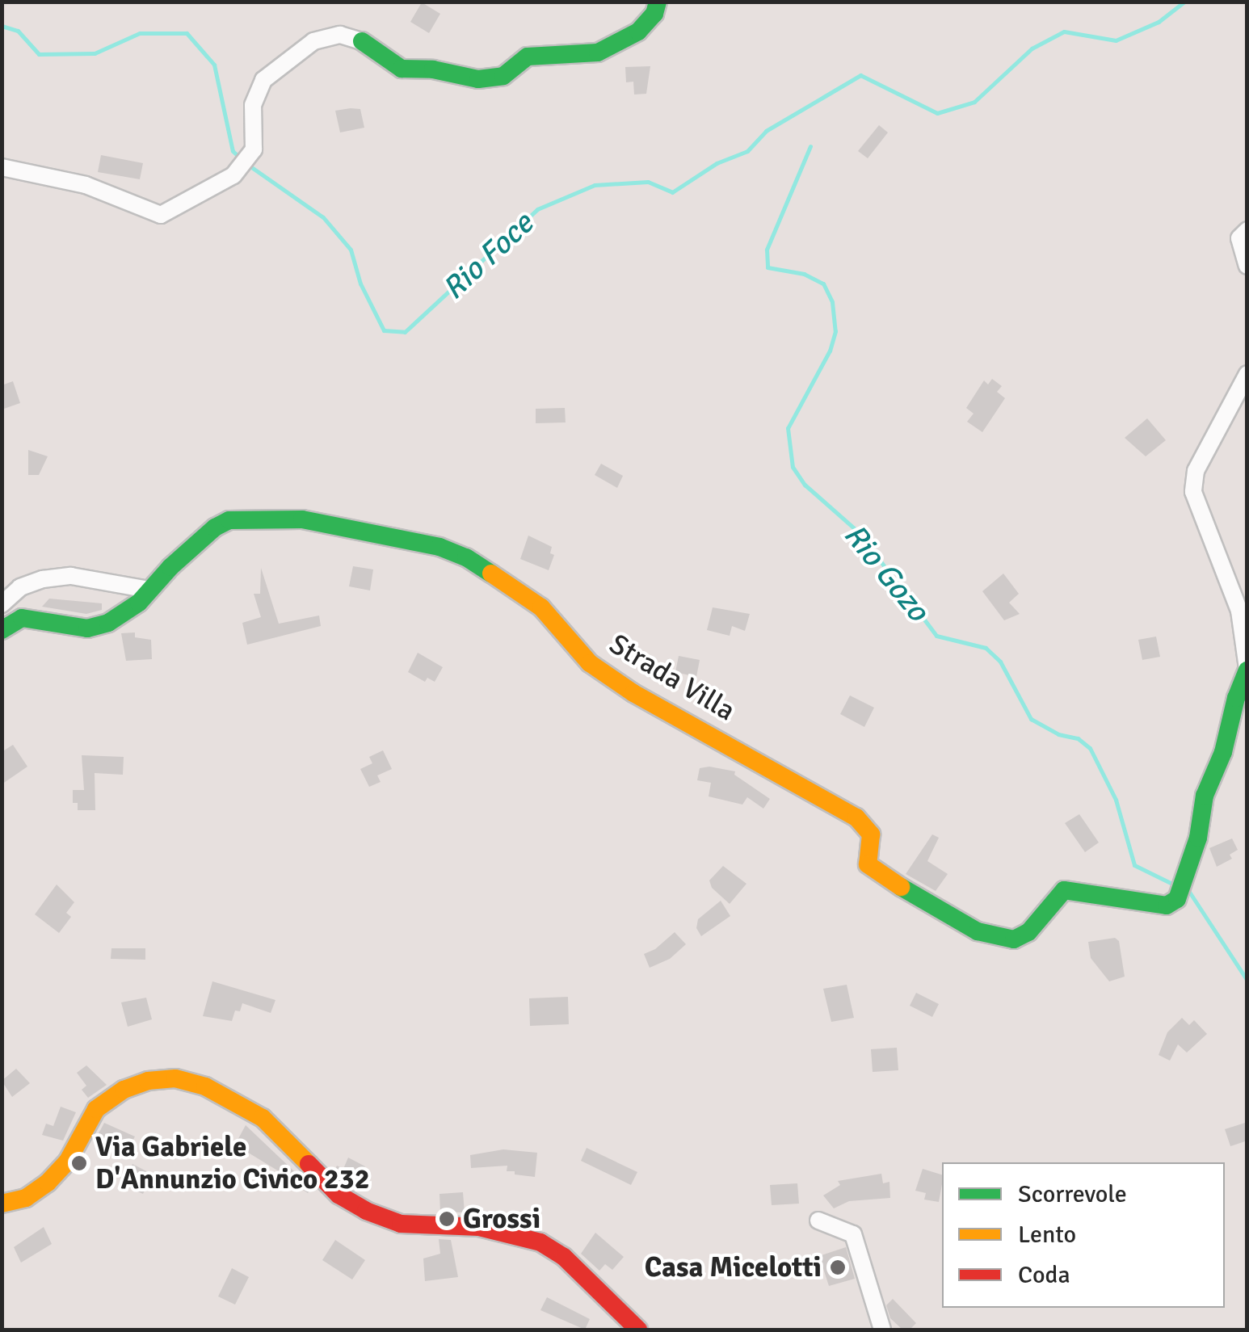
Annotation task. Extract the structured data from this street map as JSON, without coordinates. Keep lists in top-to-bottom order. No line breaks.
{"streets":{"street":["Strada Villa"]},"water":["Rio Foce","Rio Gozo"],"places":["Via Gabriele D'Annunzio Civico 232","Grossi","Casa Micelotti"],"legend":["Scorrevole","Lento","Coda"]}
